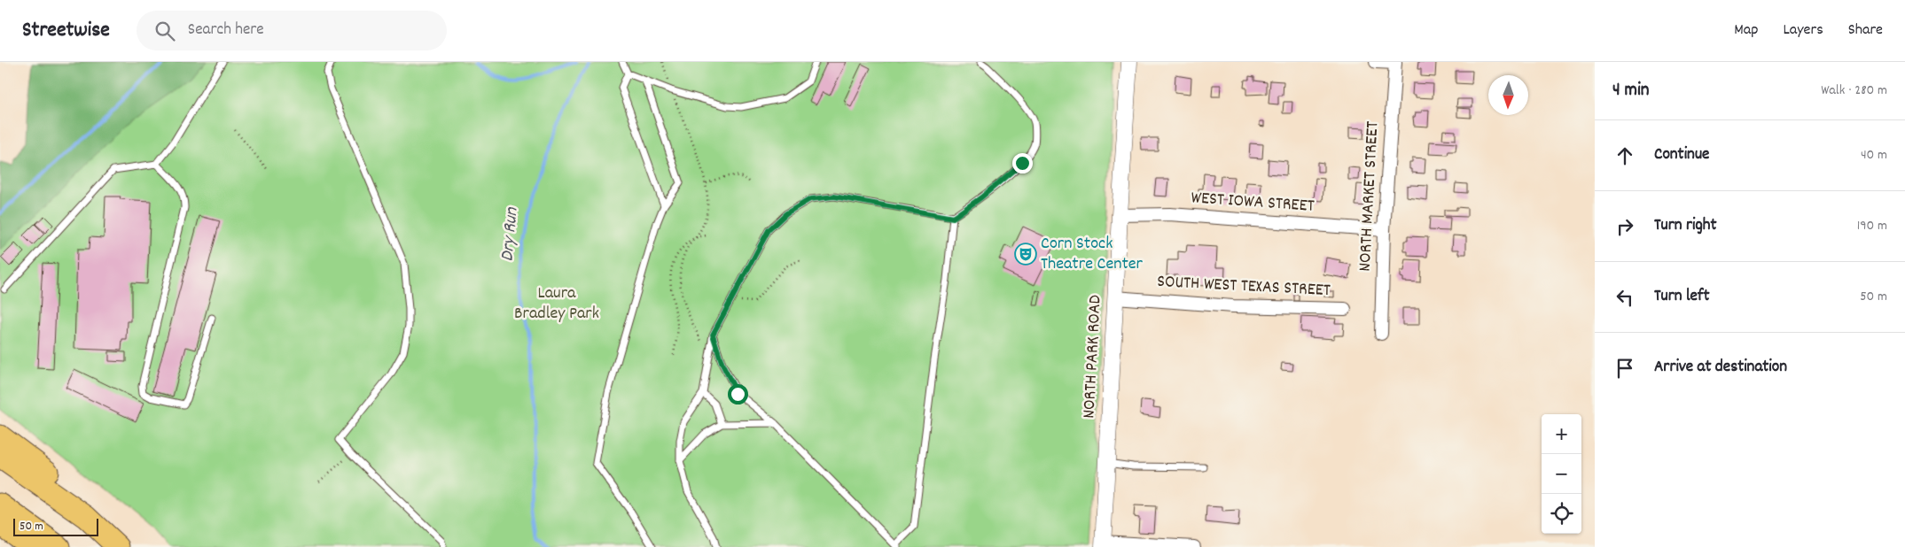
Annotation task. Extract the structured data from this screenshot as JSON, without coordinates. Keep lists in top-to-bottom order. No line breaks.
{"streets":{"street":["NORTH MARKET STREET","WEST IOWA STREET","SOUTH WEST TEXAS STREET","NORTH PARK ROAD"]},"crossings":[["NORTH MARKET STREET","WEST IOWA STREET"],["WEST IOWA STREET","NORTH PARK ROAD"],["SOUTH WEST TEXAS STREET","NORTH PARK ROAD"]],"water":["Dry Run"],"parks":["Laura Bradley Park"],"places":{"theatre":["Corn Stock Theatre Center"]},"scale_bar":"50 m","north":"bottom","page":{"header":"Streetwise","search":"Search here","nav":["Map","Layers","Share"],"heading":["4 min","Walk · 280 m"],"list":[["Continue","40 m"],["Turn right","190 m"],["Turn left","50 m"],"Arrive at destination"],"map_buttons":["+","−"],"scale":"50 m"}}
